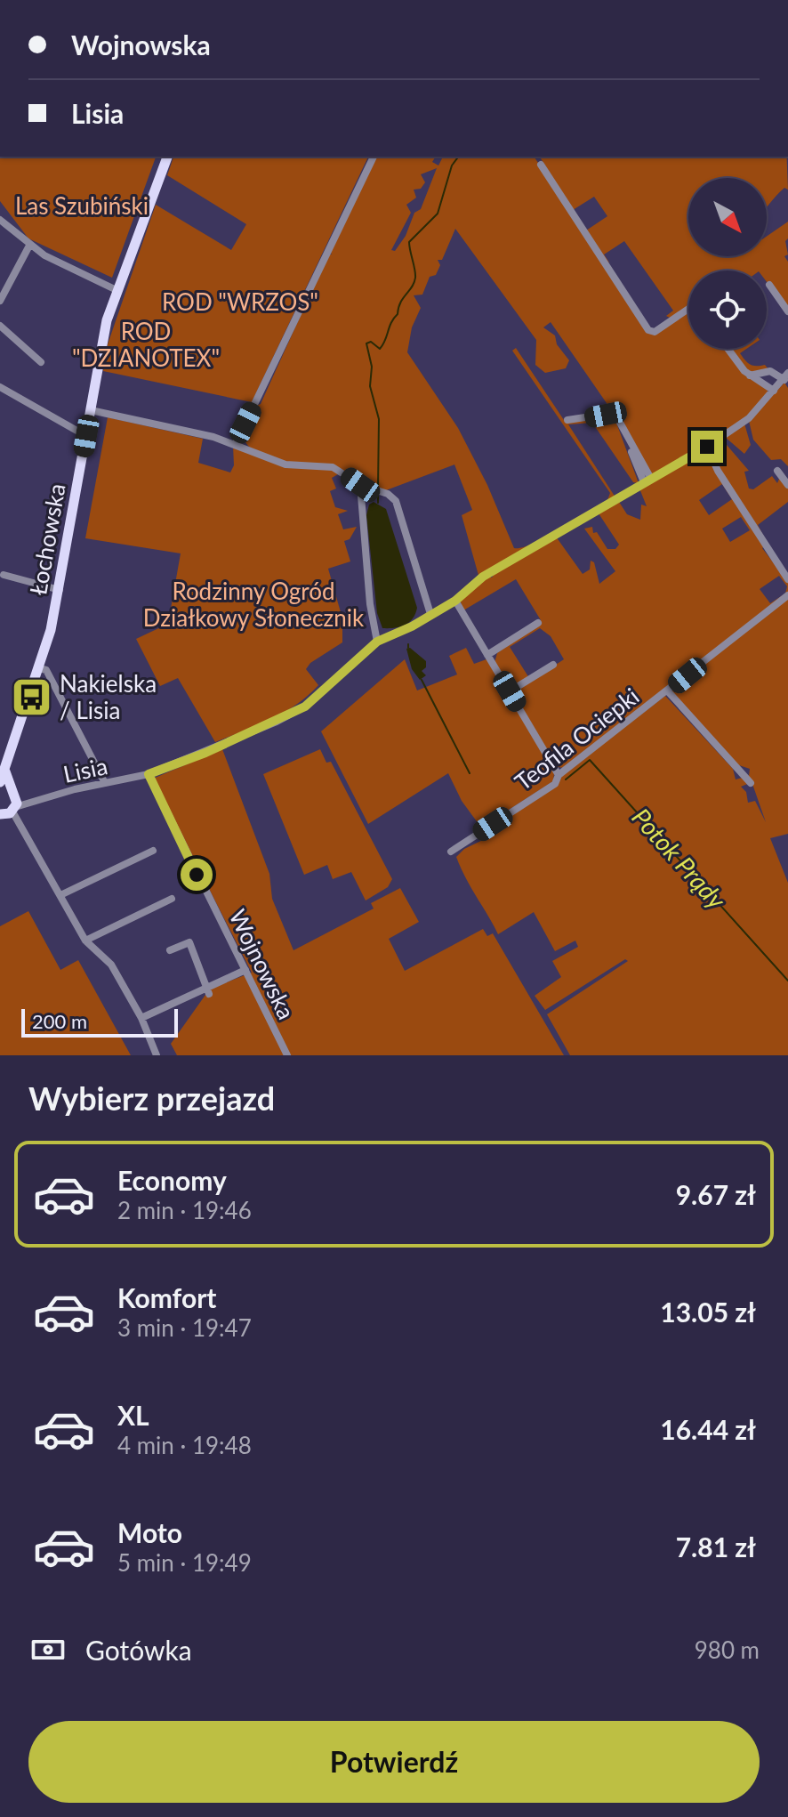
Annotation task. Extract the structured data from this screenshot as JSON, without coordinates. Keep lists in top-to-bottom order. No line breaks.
{"streets":{"main road":["Łochowska"],"street":["Teofila Ociepki","Lisia","Wojnowska"]},"crossings":[["Lisia","Wojnowska"]],"water":["Potok Prądy"],"parks":["Las Szubiński","ROD \"WRZOS\"","ROD \"DZIANOTEX\"","Rodzinny Ogród Działkowy Słonecznik"],"places":{"bus stop":["Nakielska / Lisia"]},"scale_bar":"200 m","north":"bottom right","page":{"banner":["Wojnowska","Lisia"],"scale":"200 m","heading":"Wybierz przejazd","list":[{"name":"Economy","note":"2 min · 19:46","value":"9.67 zł"},{"name":"Komfort","note":"3 min · 19:47","value":"13.05 zł"},{"name":"XL","note":"4 min · 19:48","value":"16.44 zł"},{"name":"Moto","note":"5 min · 19:49","value":"7.81 zł"}],"pay":["Gotówka","980 m"],"buttons":"Potwierdź"}}
